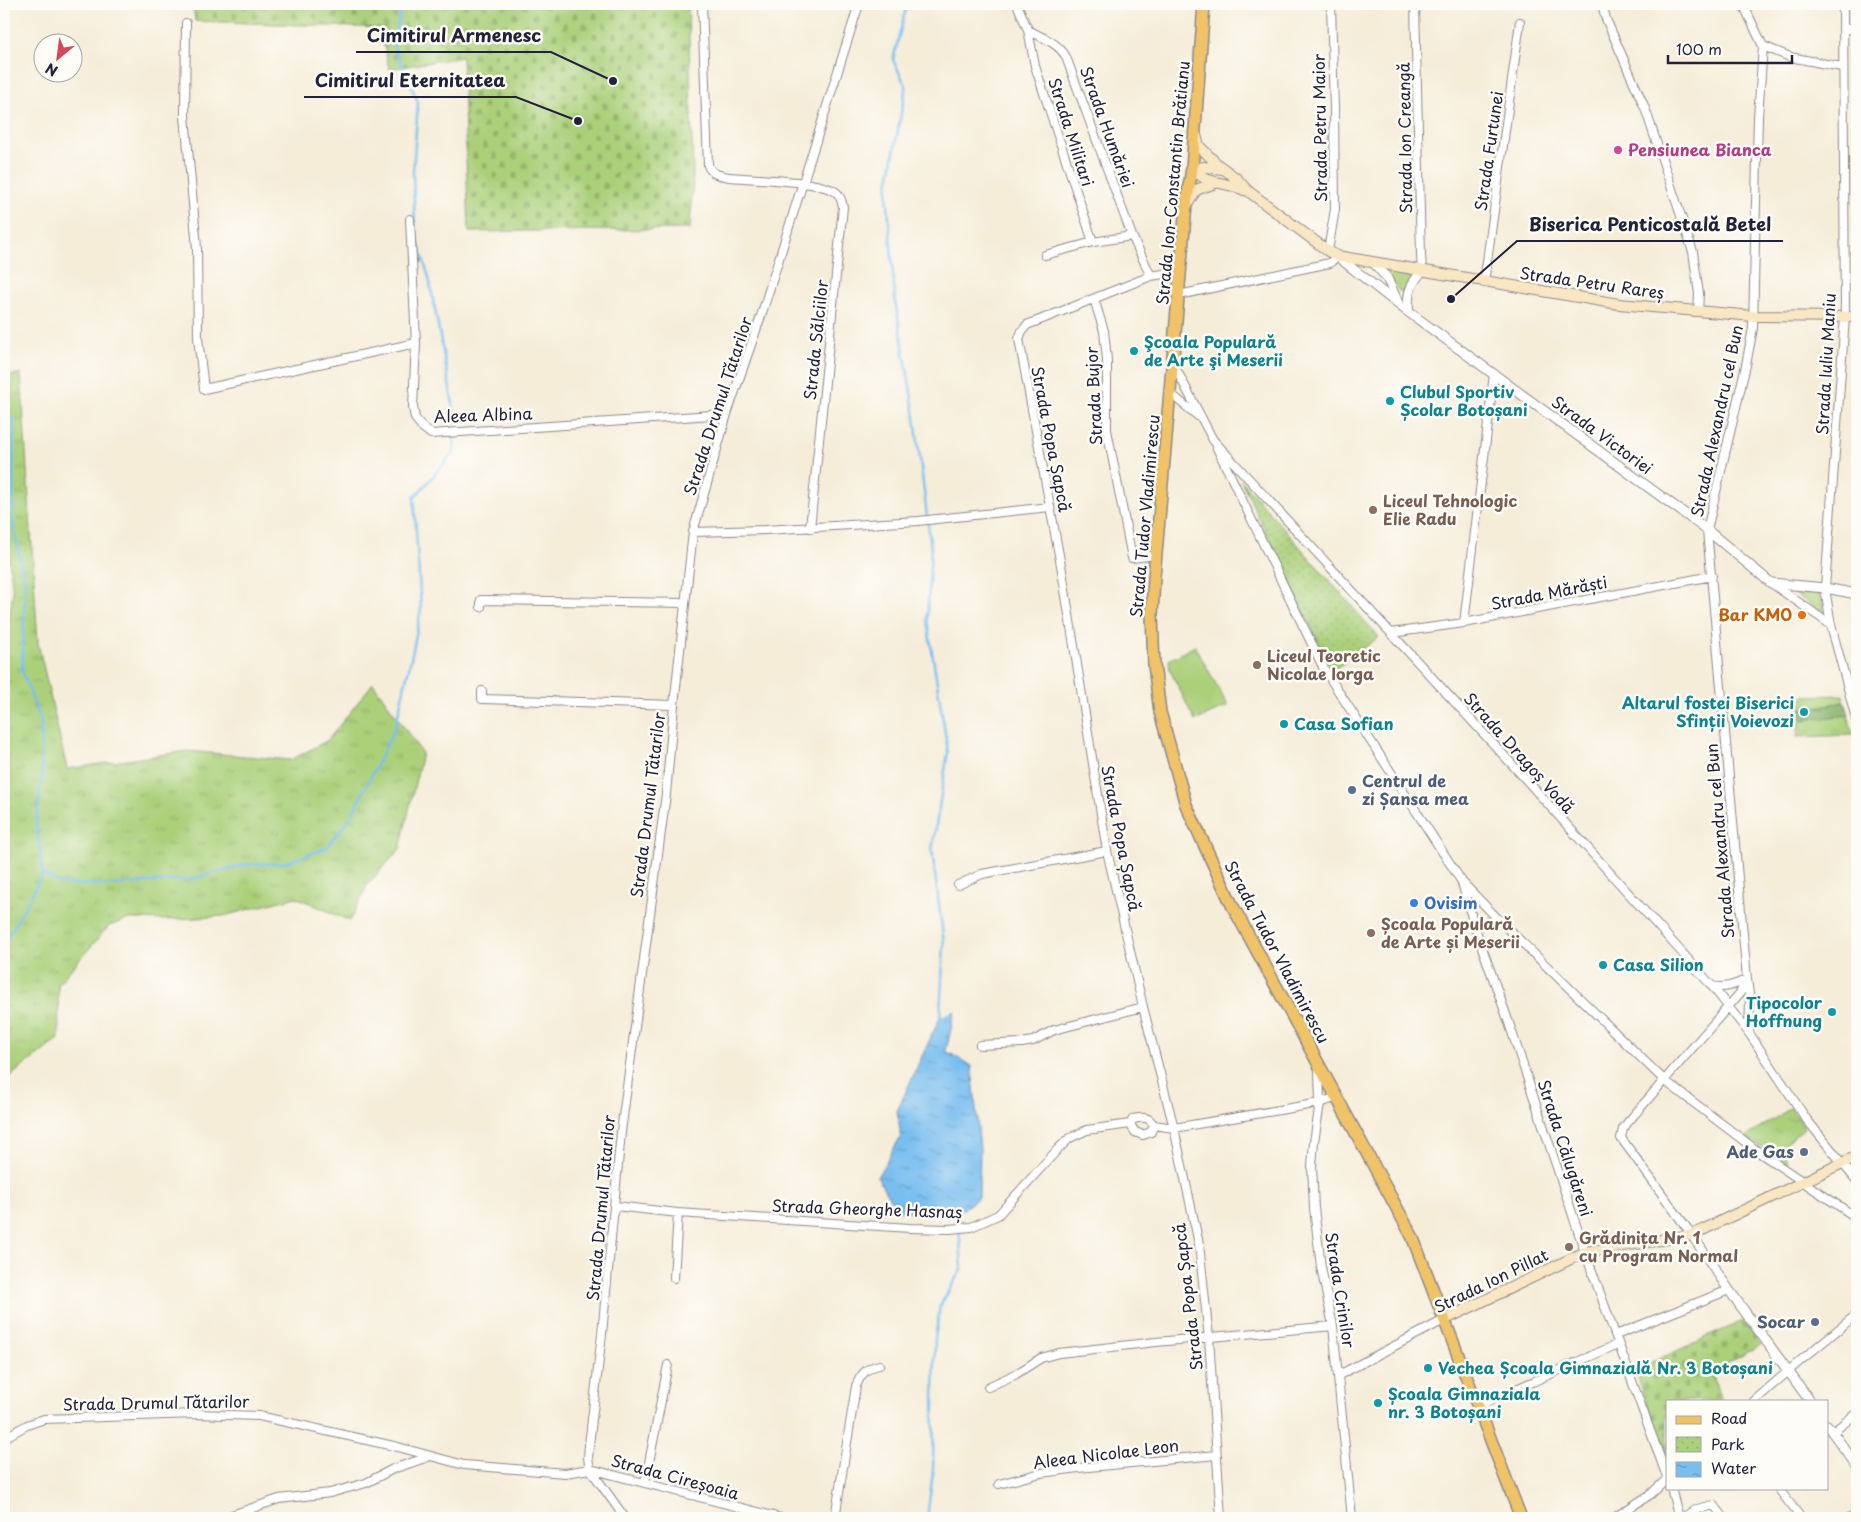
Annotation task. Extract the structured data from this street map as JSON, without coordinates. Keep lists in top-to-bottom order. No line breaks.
{"streets":{"main road":["Strada Ion-Constantin Brătianu","Strada Petru Rareș","Strada Victoriei","Strada Tudor Vladimirescu","Strada Ion Pillat"],"street":["Strada Humăriei","Strada Petru Maior","Strada Militari","Strada Ion Creangă","Strada Furtunei","Strada Sălciilor","Strada Iuliu Maniu","Strada Bujor","Strada Drumul Tătarilor","Aleea Albina","Strada Alexandru cel Bun","Strada Popa Șapcă","Strada Mărăști","Strada Dragoș Vodă","Strada Călugăreni","Strada Gheorghe Hasnaș","Strada Crinilor","Aleea Nicolae Leon","Strada Cireșoaia"]},"crossings":[["Strada Humăriei","Strada Militari"],["Strada Humăriei","Strada Popa Șapcă"],["Strada Petru Maior","Strada Victoriei"],["Strada Ion Creangă","Strada Petru Rareș"],["Strada Furtunei","Strada Petru Rareș"],["Strada Ion-Constantin Brătianu","Strada Victoriei"],["Strada Ion-Constantin Brătianu","Strada Popa Șapcă"],["Strada Ion-Constantin Brătianu","Strada Tudor Vladimirescu"],["Strada Ion-Constantin Brătianu","Strada Dragoș Vodă"],["Strada Petru Rareș","Strada Iuliu Maniu"],["Strada Petru Rareș","Strada Alexandru cel Bun"],["Strada Petru Rareș","Strada Victoriei"],["Strada Sălciilor","Strada Drumul Tătarilor"],["Strada Bujor","Strada Popa Șapcă"],["Strada Bujor","Strada Tudor Vladimirescu"],["Strada Drumul Tătarilor","Aleea Albina"],["Strada Drumul Tătarilor","Strada Gheorghe Hasnaș"],["Strada Drumul Tătarilor","Strada Cireșoaia"],["Strada Alexandru cel Bun","Strada Victoriei"],["Strada Alexandru cel Bun","Strada Mărăști"],["Strada Alexandru cel Bun","Strada Dragoș Vodă"],["Strada Popa Șapcă","Aleea Nicolae Leon"],["Strada Tudor Vladimirescu","Strada Dragoș Vodă"],["Strada Tudor Vladimirescu","Strada Ion Pillat"],["Strada Tudor Vladimirescu","Strada Crinilor"],["Strada Mărăști","Strada Dragoș Vodă"],["Strada Dragoș Vodă","Strada Ion Pillat"],["Strada Călugăreni","Strada Ion Pillat"],["Strada Ion Pillat","Strada Crinilor"]],"places":["Cimitirul Armenesc","Cimitirul Eternitatea","Pensiunea Bianca","Biserica Penticostală Betel","Şcoala Populară de Arte şi Meserii","Clubul Sportiv Școlar Botoșani","Liceul Tehnologic Elie Radu","Bar KM0","Liceul Teoretic Nicolae Iorga","Altarul fostei Biserici Sfinții Voievozi","Casa Sofian","Centrul de zi Șansa mea","Ovisim","Școala Populară de Arte și Meserii","Casa Silion","Tipocolor Hoffnung","Ade Gas","Grădinița Nr. 1 cu Program Normal","Socar","Vechea Școala Gimnazială Nr. 3 Botoșani","Școala Gimnaziala nr. 3 Botoșani"],"legend":["Road","Park","Water"],"scale_bar":"100 m","north":"bottom left"}
